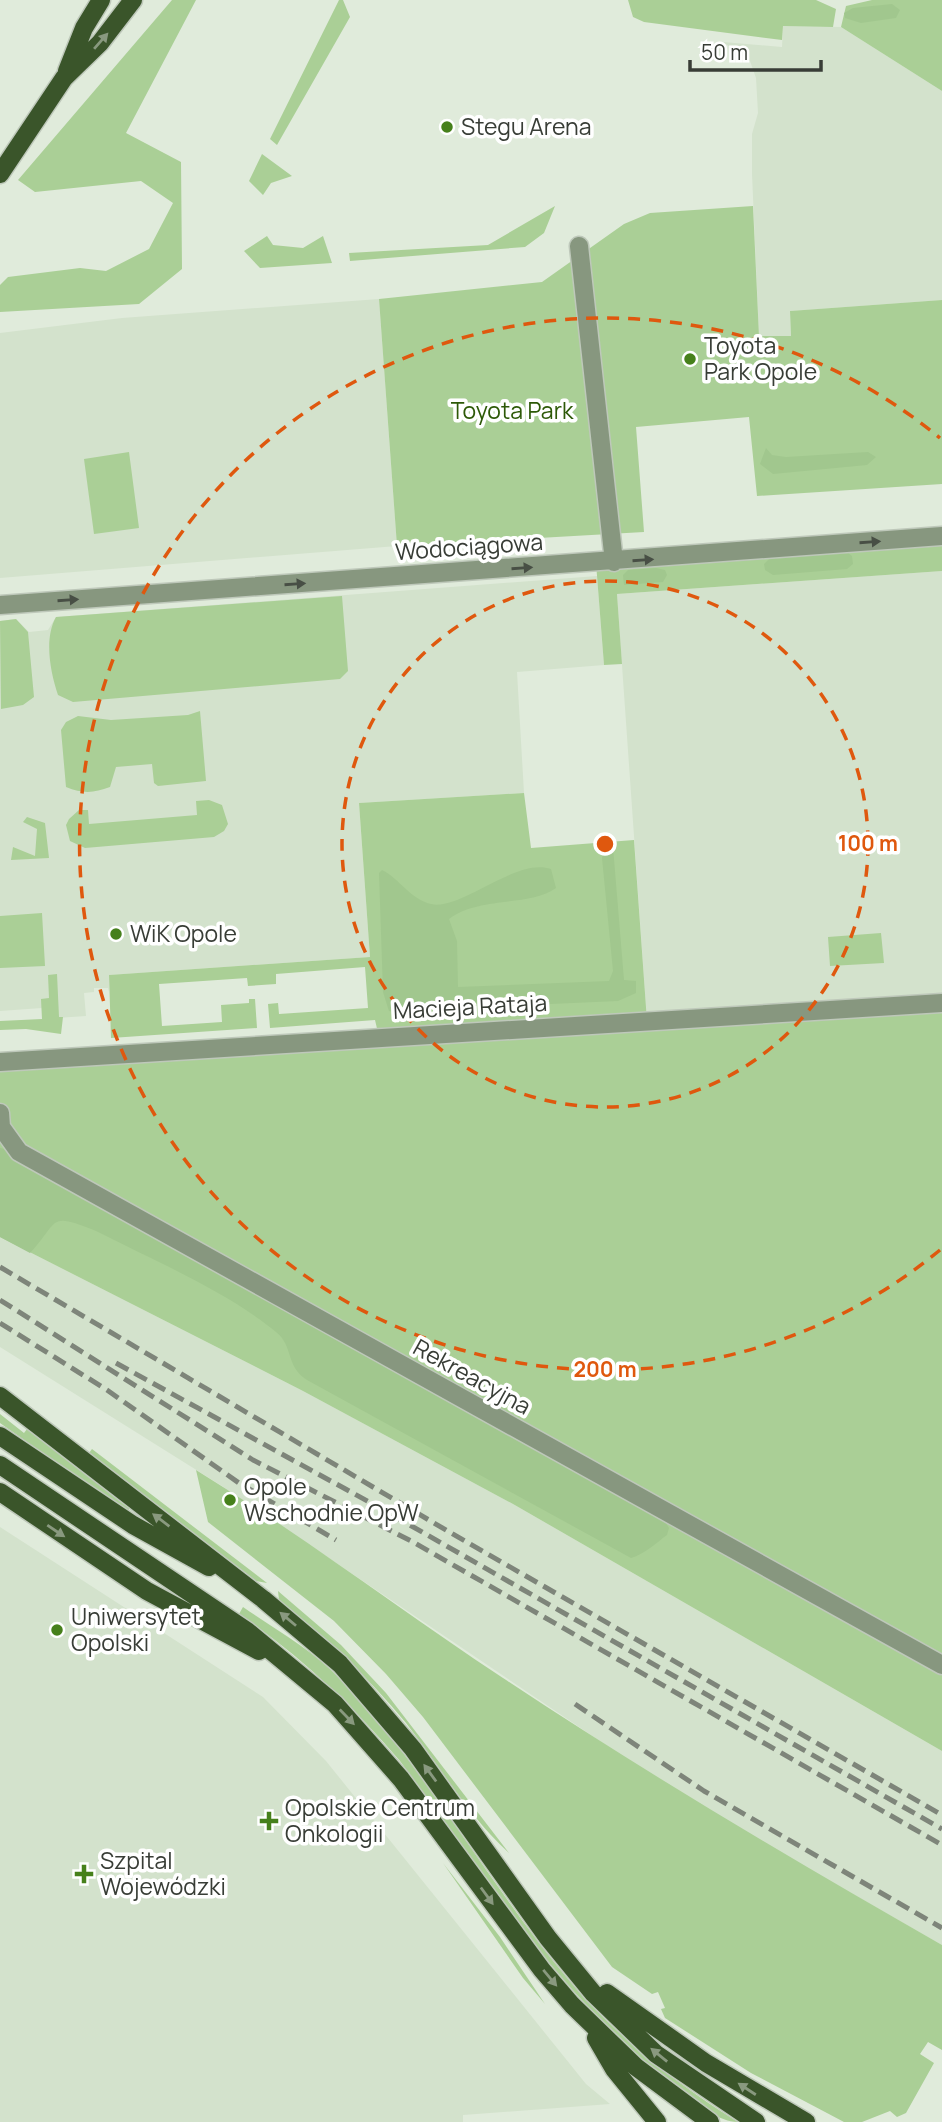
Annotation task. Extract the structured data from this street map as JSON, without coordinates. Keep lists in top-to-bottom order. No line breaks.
{"streets":{"street":["Wodociągowa","Macieja Rataja","Rekreacyjna"]},"one_way":["Wodociągowa"],"parks":["Toyota Park"],"places":{"other":["Stegu Arena","Toyota Park Opole","WiK Opole","Opole Wschodnie OpW","Uniwersytet Opolski"],"health":["Opolskie Centrum Onkologii","Szpital Wojewódzki"]},"scale_bar":"50 m","rings":["100 m","200 m"]}
